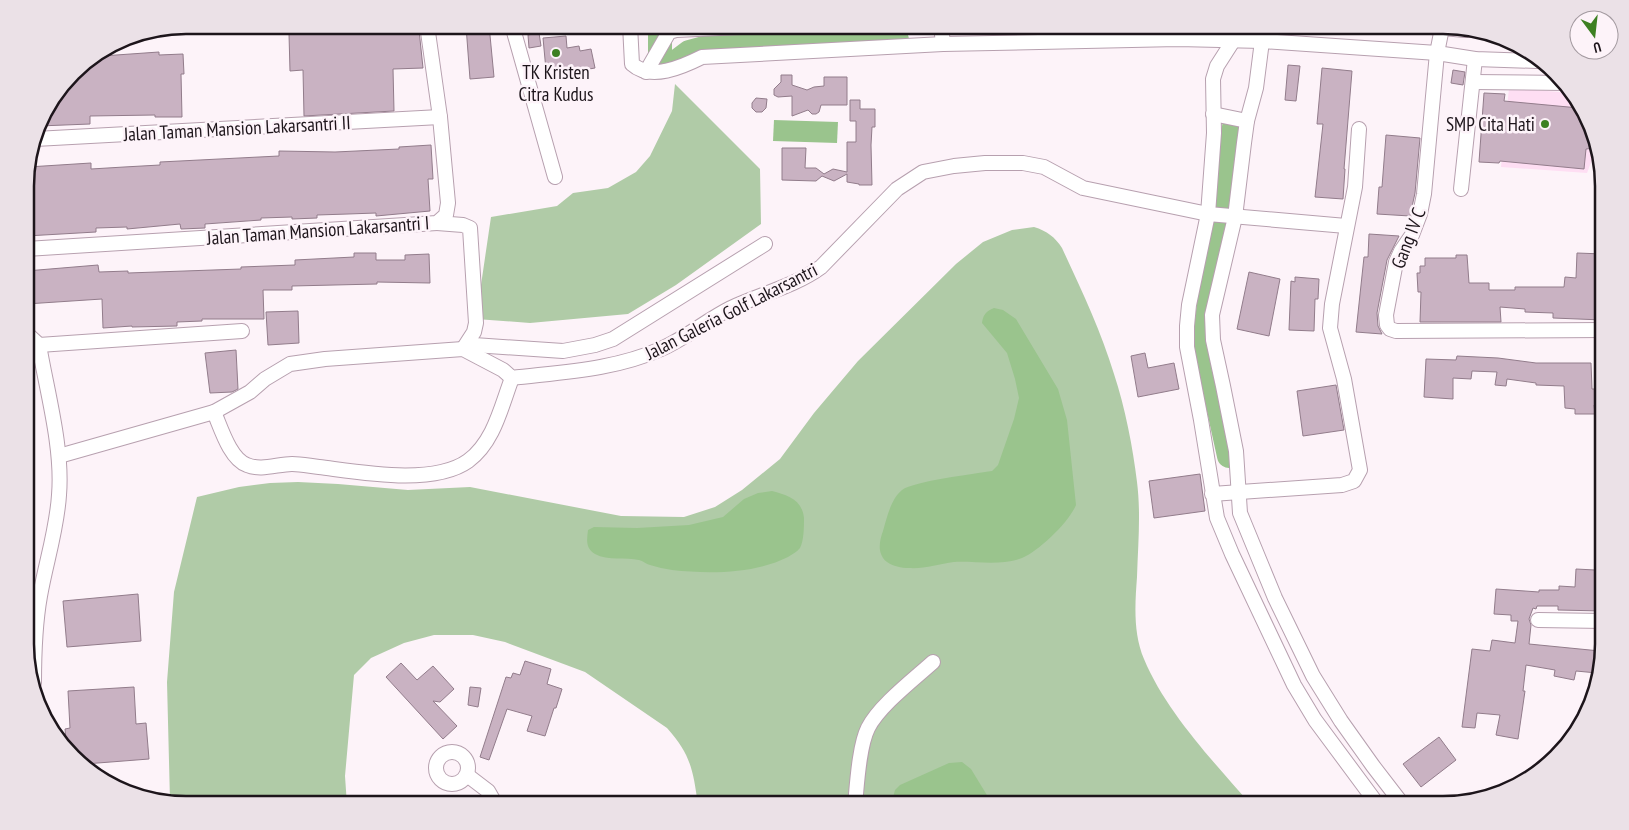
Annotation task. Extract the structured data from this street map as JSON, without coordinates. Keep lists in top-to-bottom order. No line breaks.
{"streets":{"street":["Jalan Taman Mansion Lakarsantri II","Jalan Taman Mansion Lakarsantri I","Gang IV C","Jalan Galeria Golf Lakarsantri"]},"crossings":[["Jalan Taman Mansion Lakarsantri II","Jalan Taman Mansion Lakarsantri I"]],"places":["TK Kristen Citra Kudus","SMP Cita Hati"],"north":"bottom"}
